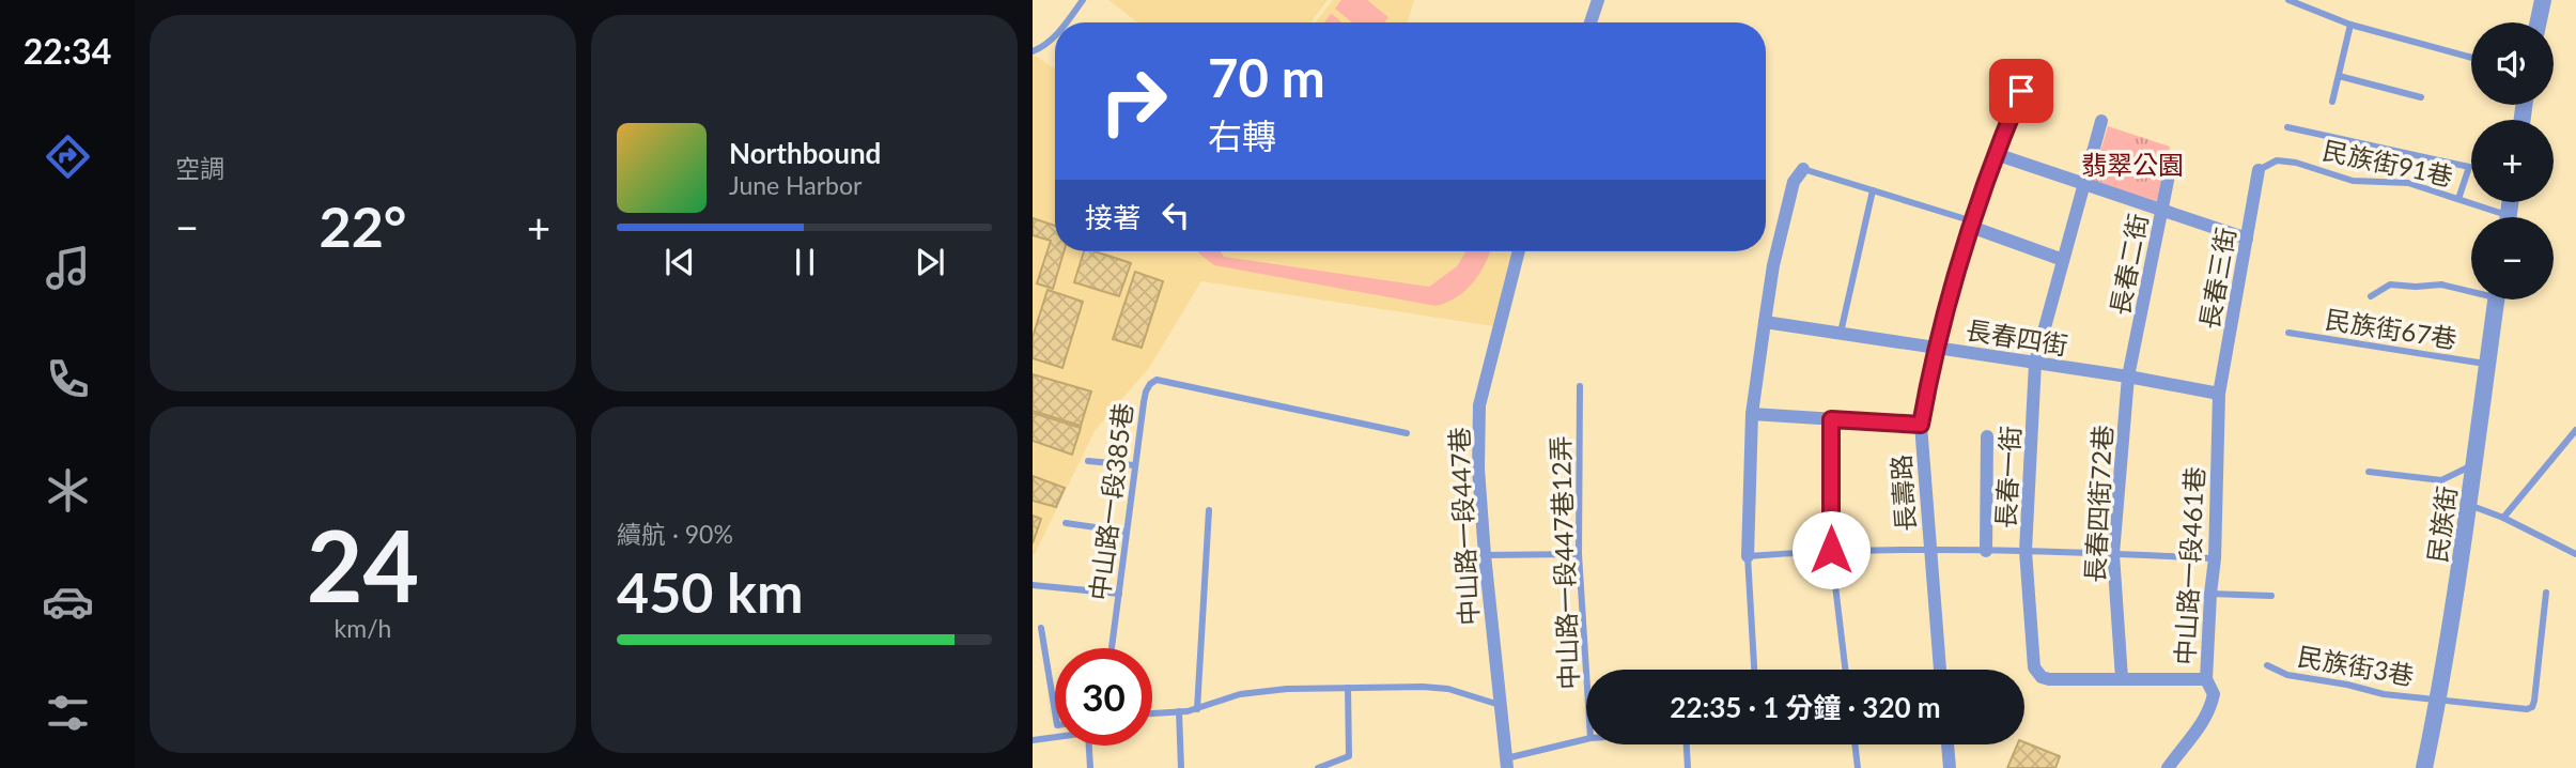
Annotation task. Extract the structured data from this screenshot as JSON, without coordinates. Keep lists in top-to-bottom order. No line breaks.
{"streets":{"street":["長春二街","長春三街","長春四街","長春一街","長壽路","長春四街72巷","民族街","中山路一段447巷","中山路一段461巷"],"lane":["民族街91巷","民族街67巷","中山路一段385巷","中山路一段447巷12弄","民族街3巷"]},"crossings":[["民族街91巷","長春三街"],["長春二街","長春四街"],["長春二街","長春四街72巷"],["長春三街","長春四街"],["長春三街","中山路一段461巷"],["民族街67巷","民族街"],["長春四街","長春一街"],["長春四街","長壽路"],["長春四街","長春四街72巷"],["長春四街","中山路一段461巷"],["長春一街","長春四街72巷"],["長春一街","中山路一段461巷"],["民族街","民族街3巷"]],"parks":["翡翠公園"],"page":{"tabs":"22:34","tile":["空調",["24","km/h"],["續航 · 90%","450 km"]],"map_buttons":["+","−"],"turn":["70 m","右轉"],"song":["Northbound","June Harbor"],"then":"接著","heat":["−","22°","+"],"limit":"30","trip":"22:35 · 1 分鐘 · 320 m"}}
